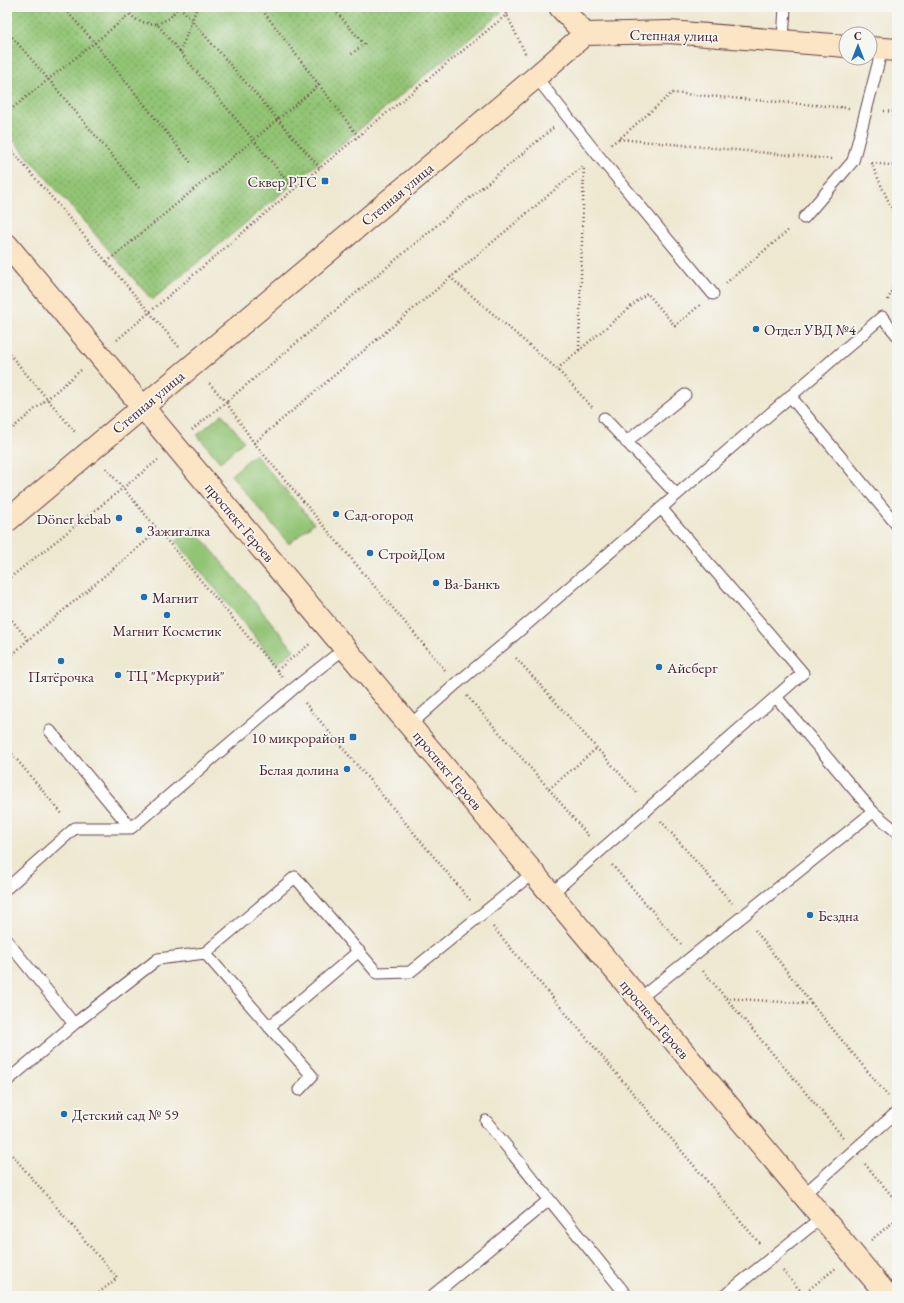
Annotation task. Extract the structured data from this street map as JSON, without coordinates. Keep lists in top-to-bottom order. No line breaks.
{"streets":{"street":["Степная улица","проспект Героев"]},"crossings":[["Степная улица","проспект Героев"]],"places":{"transit":["Сквер РТС","10 микрорайон"],"other":["Отдел УВД №4","Сад-огород","Döner kebab","Зажигалка","СтройДом","Ва-Банкъ","Магнит","Магнит Косметик","Пятёрочка","Айсберг","ТЦ \"Меркурий\"","Белая долина","Бездна","Детский сад № 59"]},"north":"top"}
